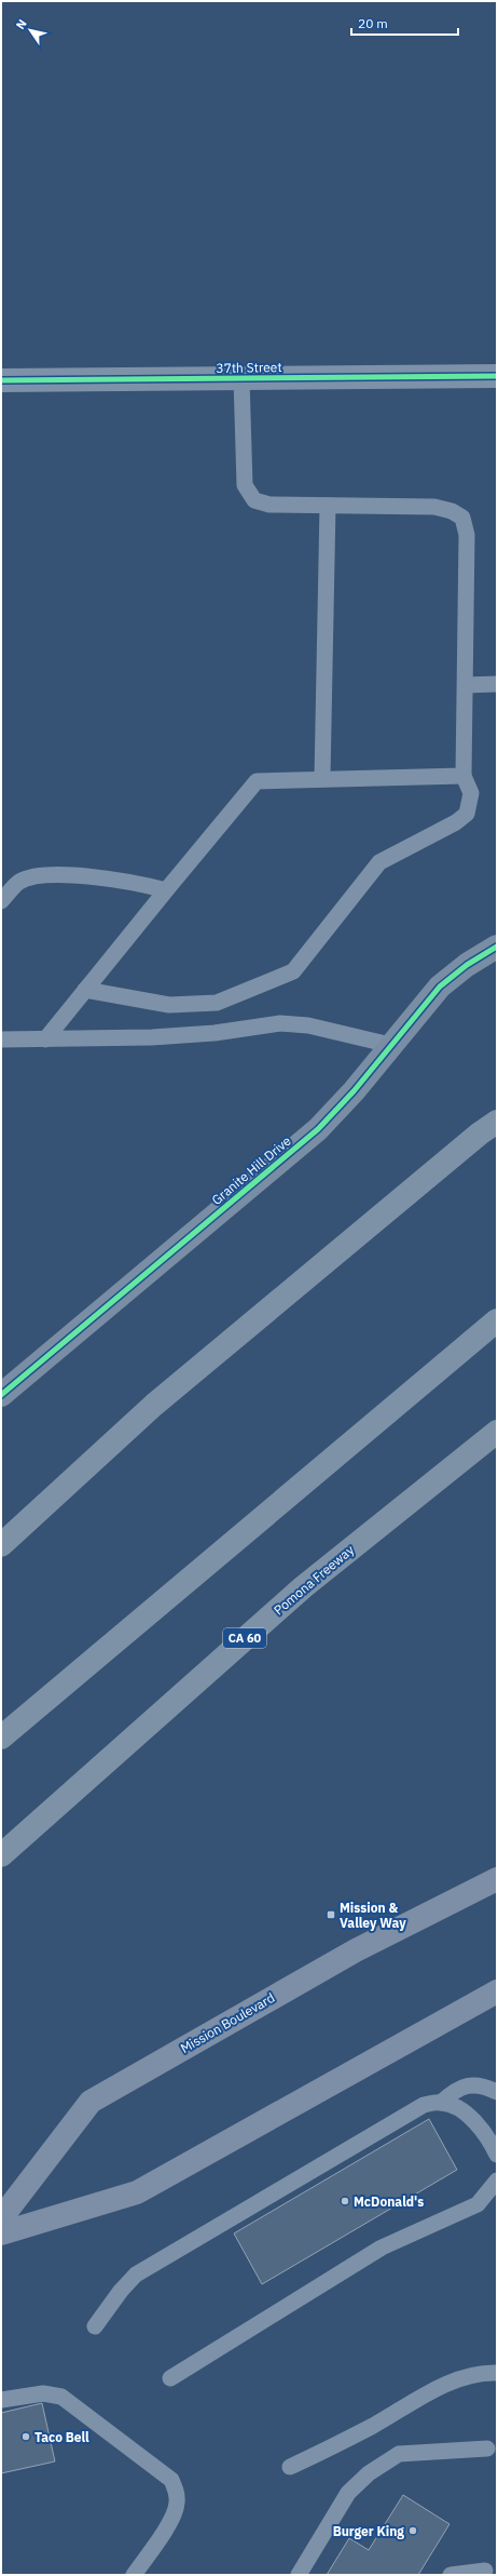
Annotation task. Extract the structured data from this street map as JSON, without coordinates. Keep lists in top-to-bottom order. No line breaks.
{"streets":{"highway":["Pomona Freeway","CA 60"],"main road":["Mission Boulevard"],"street":["37th Street","Granite Hill Drive"]},"places":{"transit":["Mission & Valley Way"],"other":["McDonald's","Taco Bell","Burger King"]},"scale_bar":"20 m","north":"top left"}
